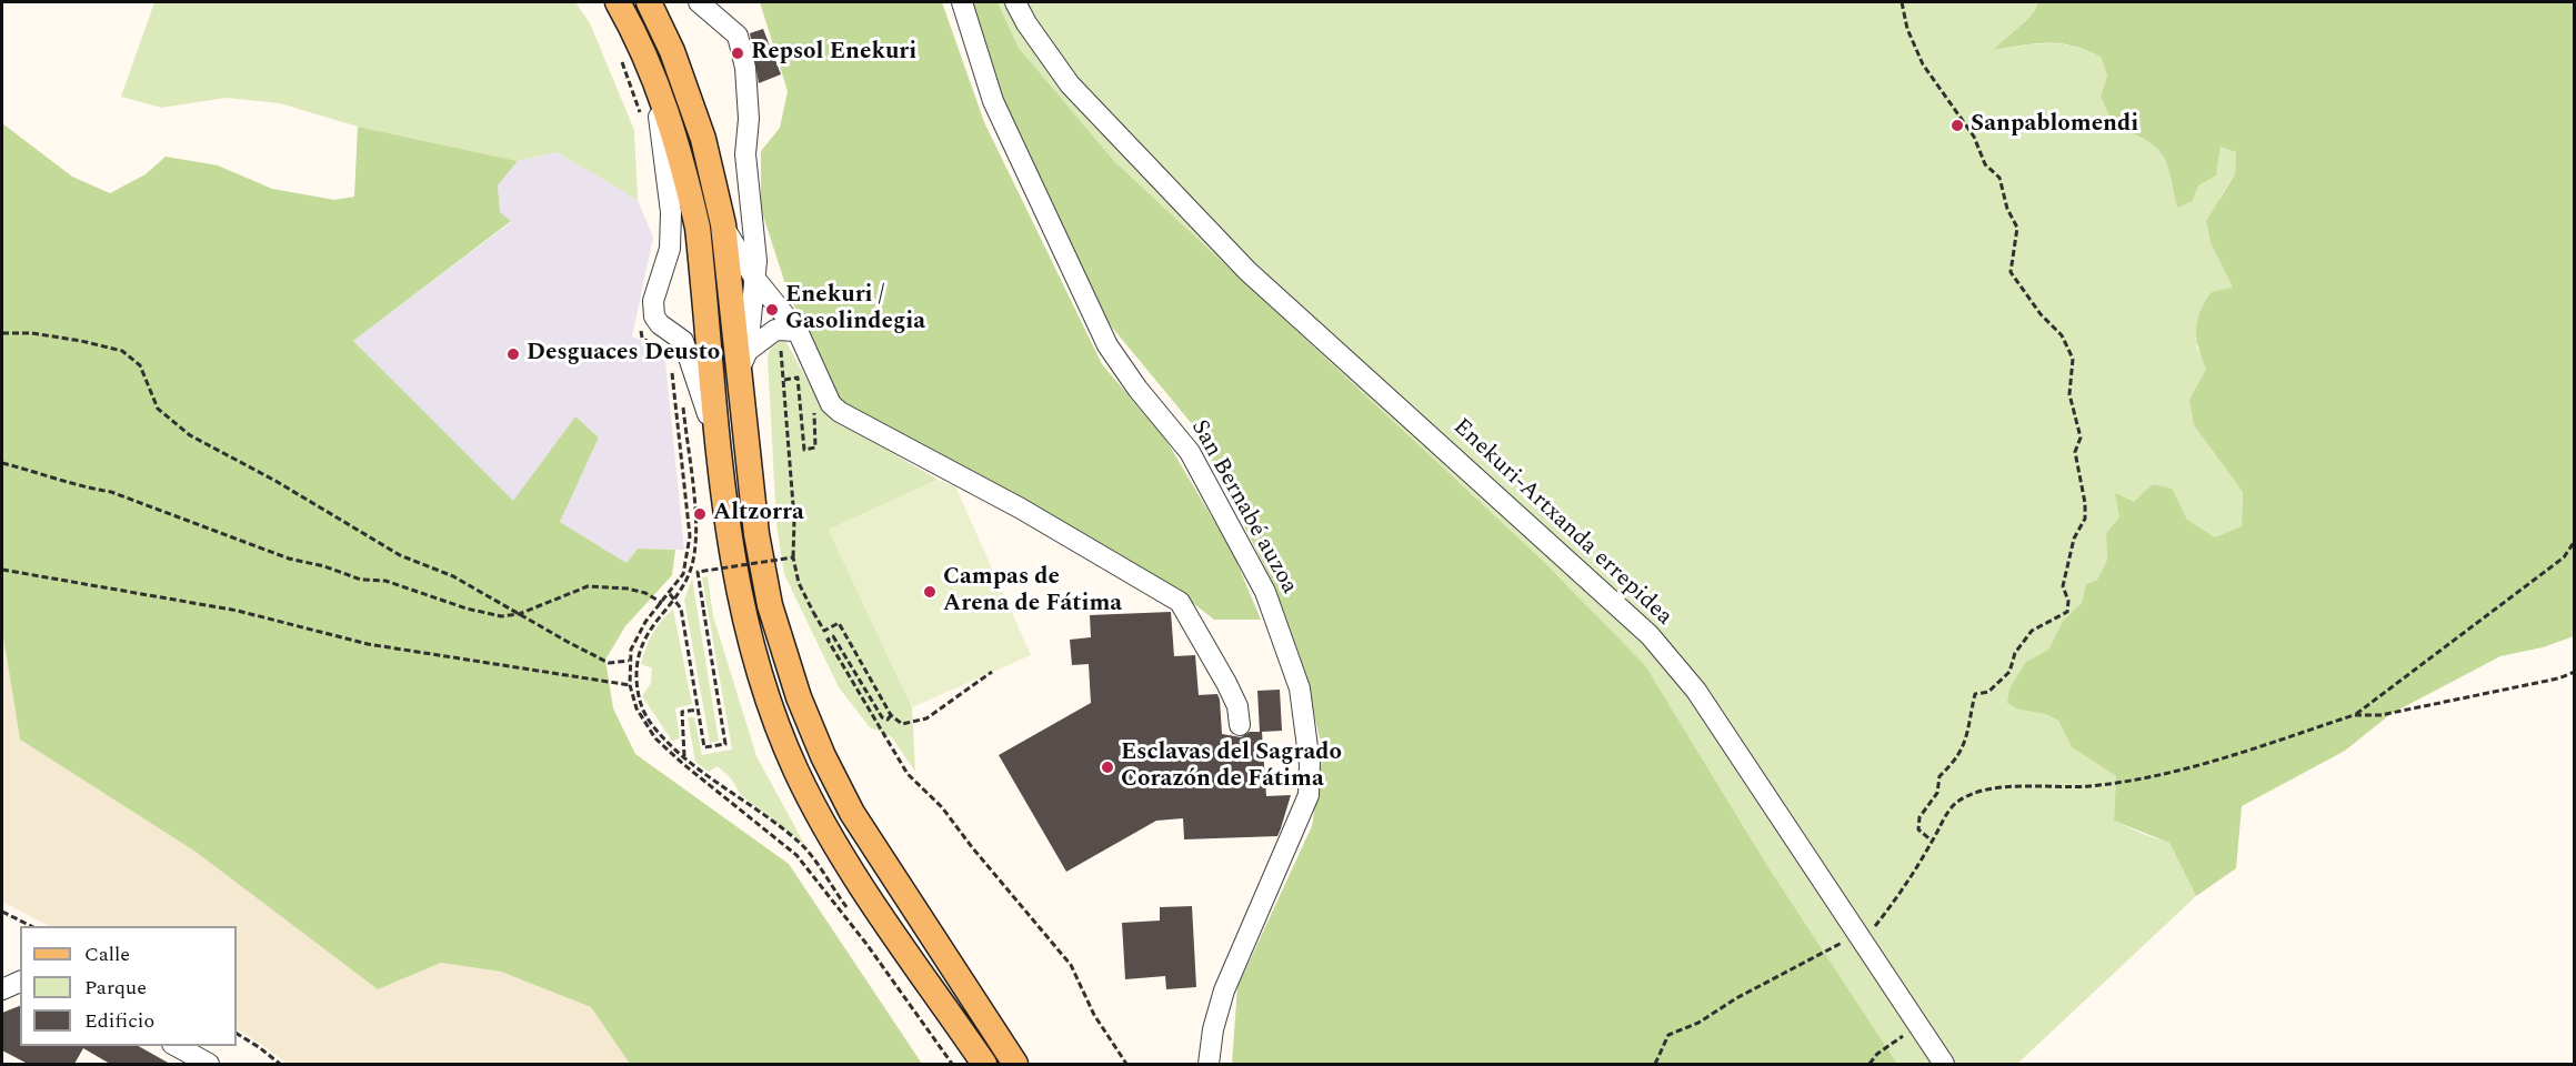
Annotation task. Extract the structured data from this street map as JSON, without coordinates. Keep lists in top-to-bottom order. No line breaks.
{"streets":{"street":["San Bernabé auzoa","Enekuri-Artxanda errepidea"]},"places":["Repsol Enekuri","Sanpablomendi","Enekuri / Gasolindegia","Desguaces Deusto","Altzorra","Campas de Arena de Fátima","Esclavas del Sagrado Corazón de Fátima"],"legend":["Calle","Parque","Edificio"]}
